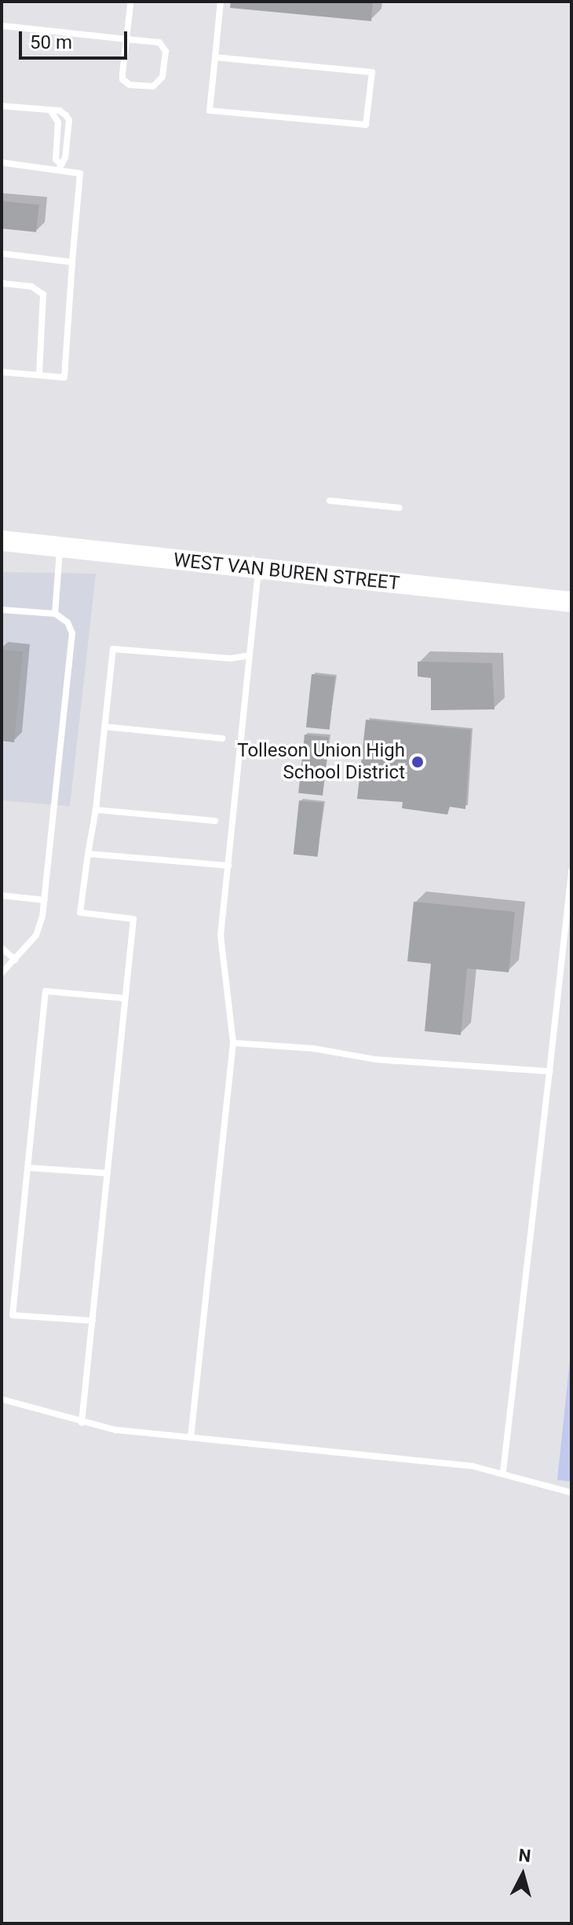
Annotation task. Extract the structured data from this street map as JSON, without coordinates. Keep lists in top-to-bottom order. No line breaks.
{"streets":{"main road":["WEST VAN BUREN STREET"]},"places":["Tolleson Union High School District"],"scale_bar":"50 m","north":"top"}
